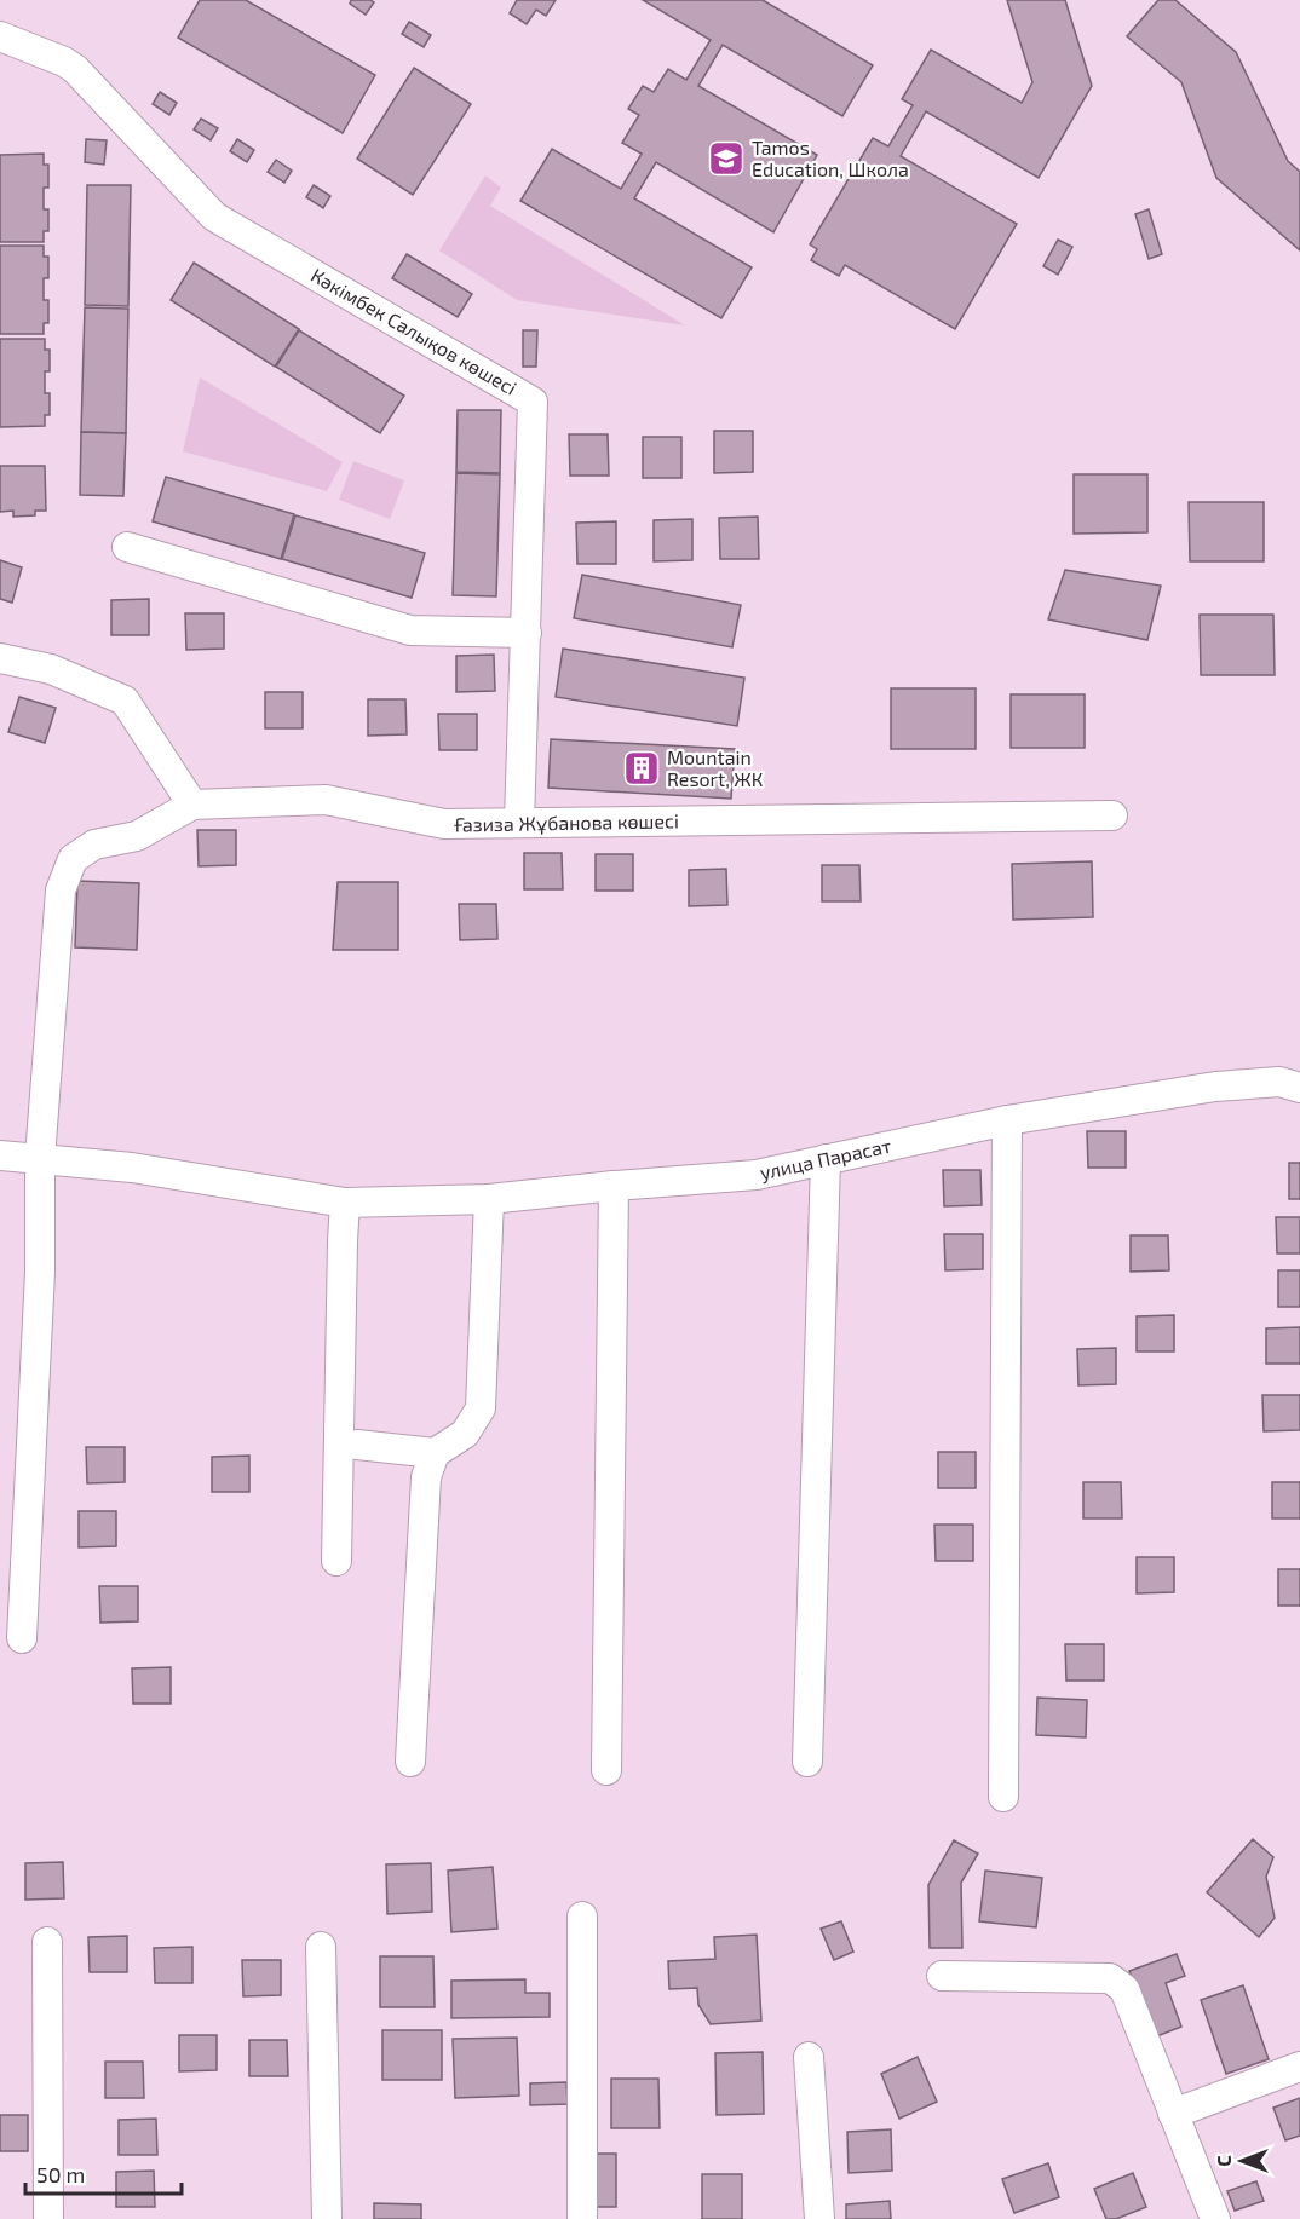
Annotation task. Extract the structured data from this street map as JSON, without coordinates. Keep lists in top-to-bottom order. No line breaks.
{"streets":{"street":["Кәкімбек Салықов көшесі","Ғазиза Жұбанова көшесі","улица Парасат"]},"crossings":[["Кәкімбек Салықов көшесі","Ғазиза Жұбанова көшесі"]],"places":{"school or university":["Tamos Education, Школа"],"building":["Mountain Resort, ЖК"]},"scale_bar":"50 m","north":"left"}
